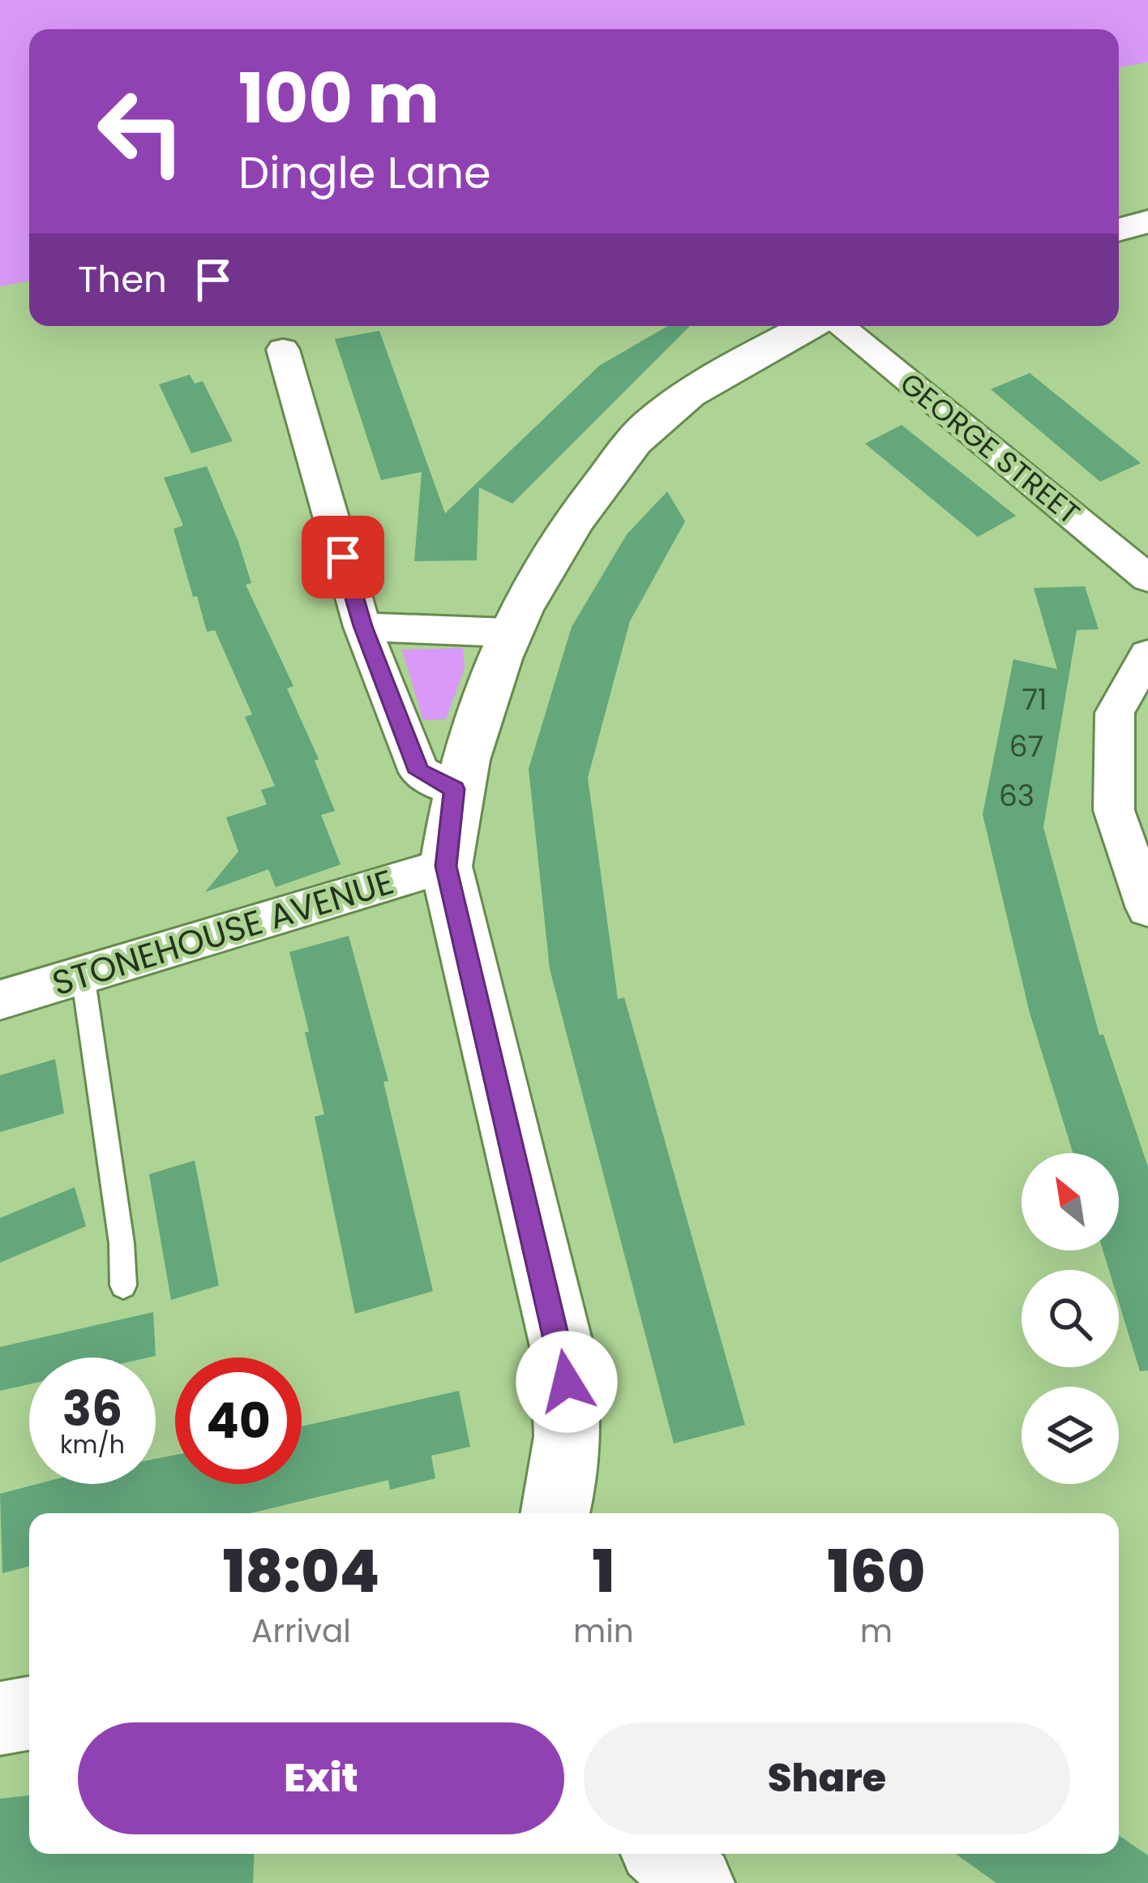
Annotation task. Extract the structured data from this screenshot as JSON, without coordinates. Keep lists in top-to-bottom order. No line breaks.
{"streets":{"street":["GEORGE STREET","STONEHOUSE AVENUE"]},"house_numbers":["71","67","63"],"north":"top left","page":{"turn":["100 m","Dingle Lane"],"then":"Then","speed":"36 km/h","limit":"40","eta":["18:04","Arrival","1","min","160","m"],"buttons":["Exit","Share"]}}
